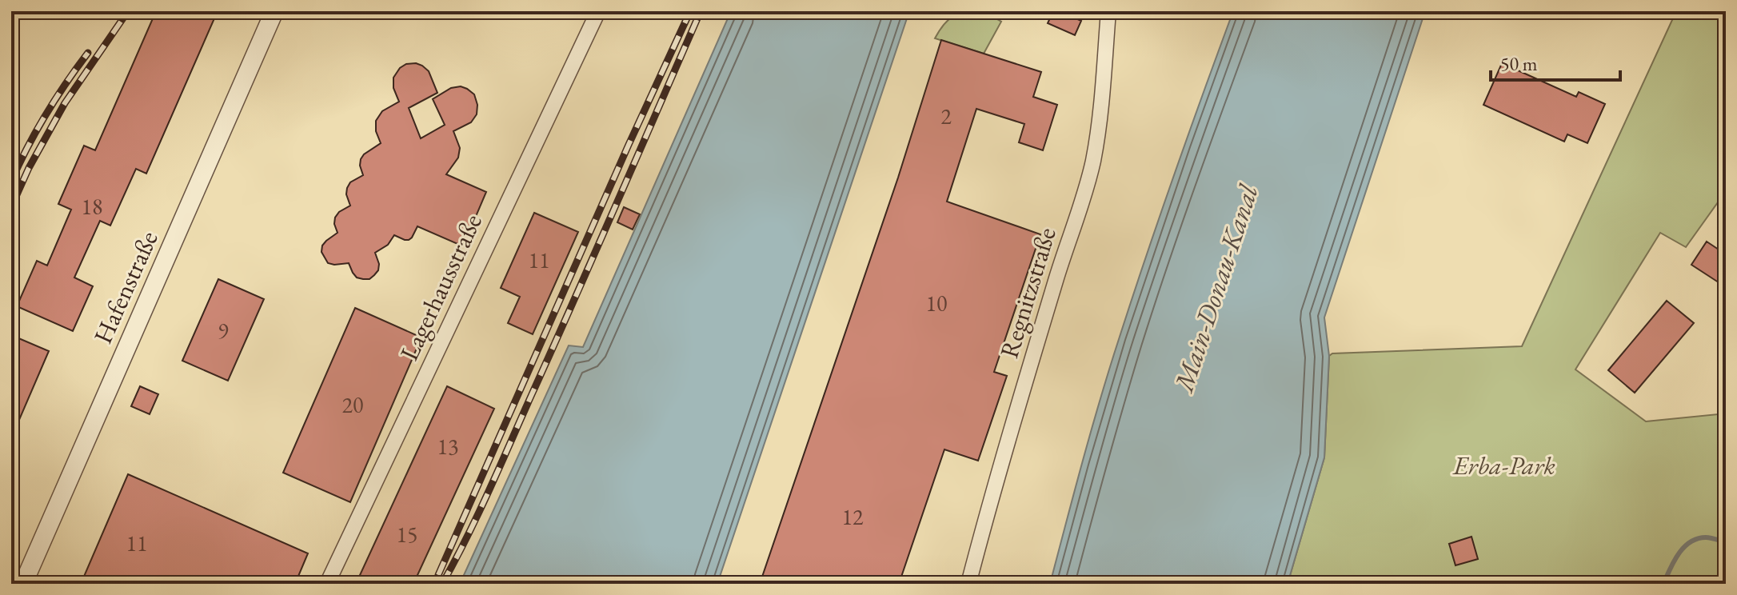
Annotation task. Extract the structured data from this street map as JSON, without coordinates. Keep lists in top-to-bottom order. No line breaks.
{"streets":{"street":["Hafenstraße","Lagerhausstraße","Regnitzstraße"]},"water":["Main-Donau-Kanal"],"parks":["Erba-Park"],"house_numbers":["2","18","11","10","9","20","13","12","15","11"],"scale_bar":"50 m"}
